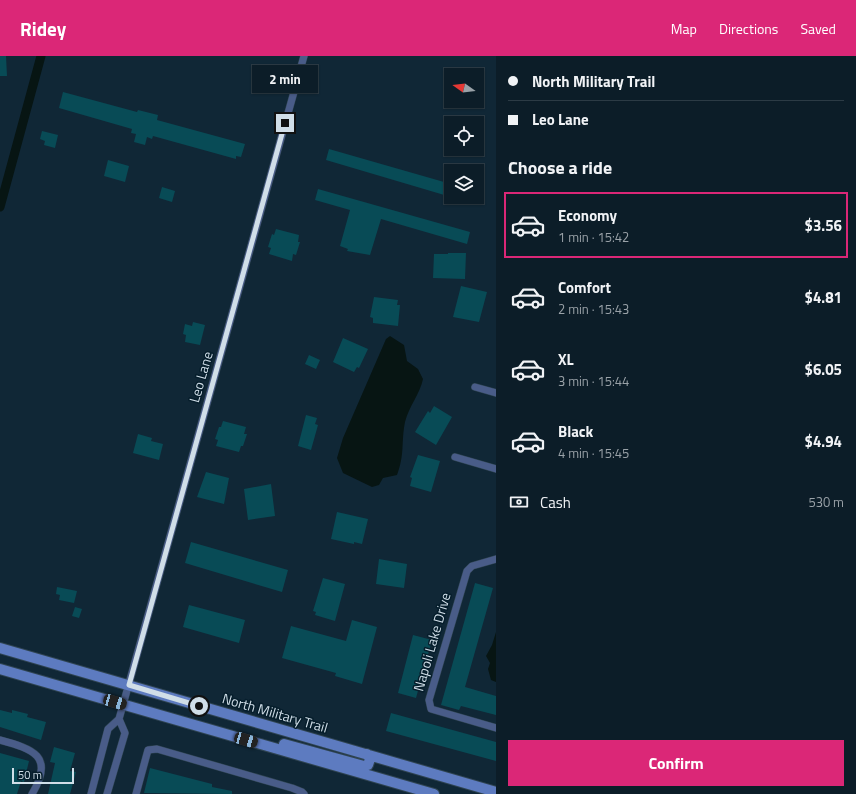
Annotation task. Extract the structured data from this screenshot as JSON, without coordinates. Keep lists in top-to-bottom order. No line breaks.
{"streets":{"main road":["North Military Trail"],"street":["Leo Lane","Napoli Lake Drive"]},"crossings":[["Leo Lane","North Military Trail"]],"scale_bar":"50 m","north":"left","page":{"header":"Ridey","nav":["Map","Directions","Saved"],"banner":["North Military Trail","Leo Lane"],"bubble":"2 min","heading":"Choose a ride","list":[{"name":"Economy","note":"1 min · 15:42","value":"$3.56"},{"name":"Comfort","note":"2 min · 15:43","value":"$4.81"},{"name":"XL","note":"3 min · 15:44","value":"$6.05"},{"name":"Black","note":"4 min · 15:45","value":"$4.94"}],"pay":["Cash","530 m"],"buttons":"Confirm","scale":"50 m"}}
